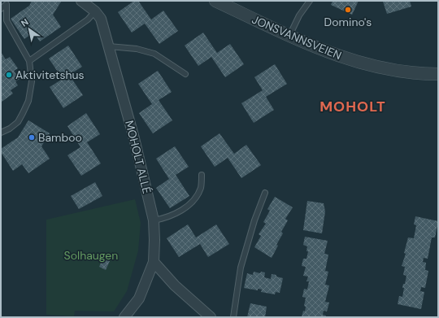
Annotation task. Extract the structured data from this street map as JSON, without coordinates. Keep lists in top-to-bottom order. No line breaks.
{"streets":{"street":["JONSVANNSVEIEN","MOHOLT ALLÉ"]},"districts":["MOHOLT"],"parks":["Solhaugen"],"places":["Domino's","Aktivitetshus","Bamboo"],"north":"top left"}
